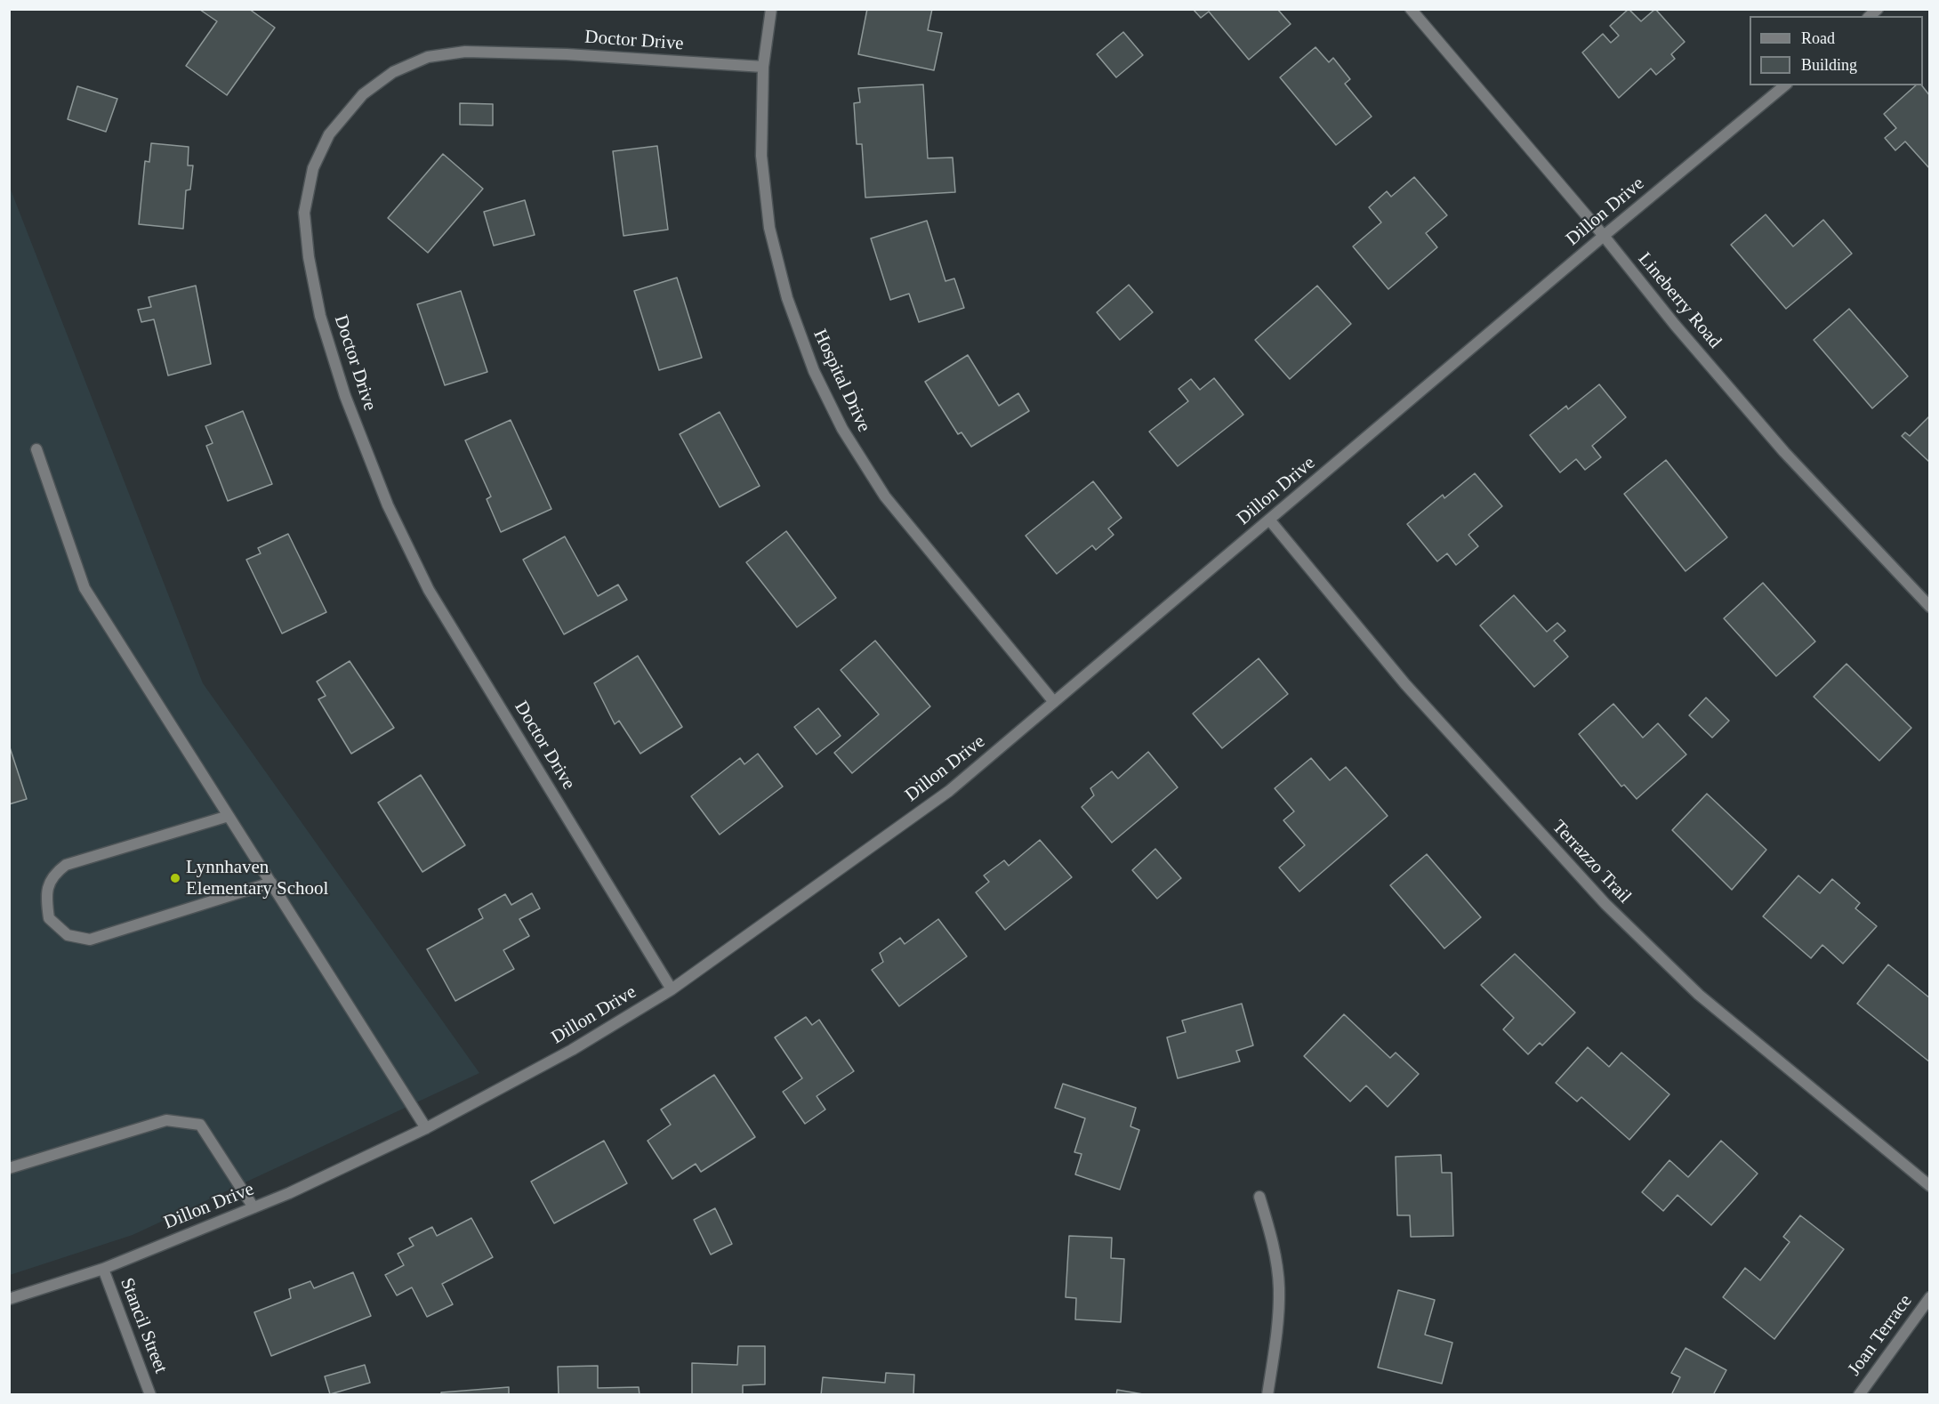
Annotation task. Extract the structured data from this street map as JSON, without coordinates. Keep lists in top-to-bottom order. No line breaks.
{"streets":{"street":["Doctor Drive","Dillon Drive","Lineberry Road","Hospital Drive","Terrazzo Trail","Stancil Street","Joan Terrace"]},"crossings":[["Doctor Drive","Dillon Drive"],["Doctor Drive","Hospital Drive"],["Dillon Drive","Lineberry Road"],["Dillon Drive","Hospital Drive"],["Dillon Drive","Terrazzo Trail"],["Dillon Drive","Stancil Street"]],"places":["Lynnhaven Elementary School"],"legend":["Road","Building"]}
